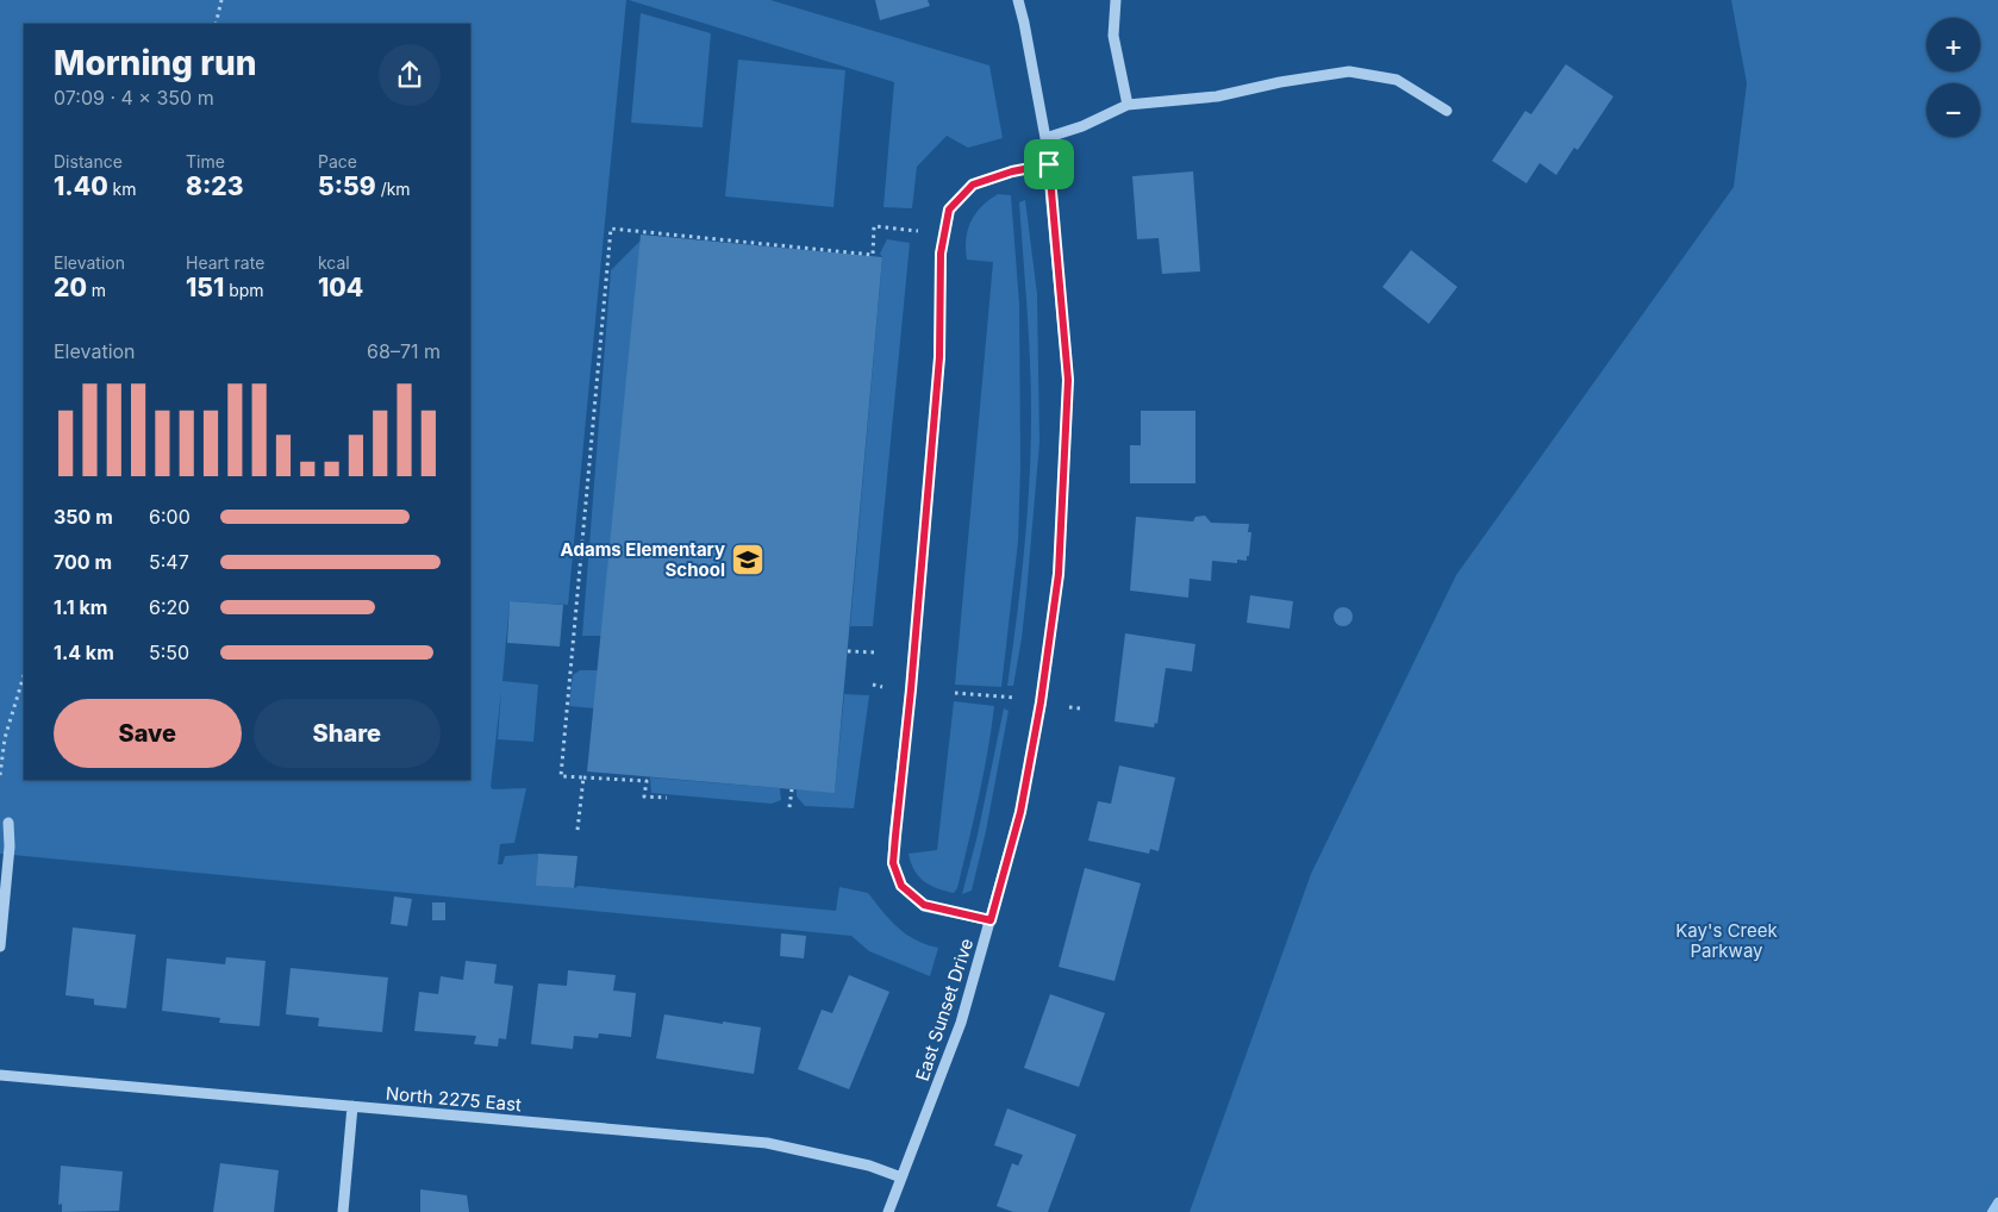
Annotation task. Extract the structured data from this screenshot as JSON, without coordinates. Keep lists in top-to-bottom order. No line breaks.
{"streets":{"street":["East Sunset Drive","North 2275 East"]},"crossings":[["East Sunset Drive","North 2275 East"]],"parks":["Kay's Creek Parkway"],"places":{"school or university":["Adams Elementary School"]},"page":{"map_buttons":["+","−"],"heading":["Morning run","07:09 · 4 × 350 m"],"stats":[["Distance","1.40 km"],["Time","8:23"],["Pace","5:59 /km"],["Elevation","20 m"],["Heart rate","151 bpm"],["kcal","104"]],"chart":["Elevation","68–71 m"],"list":[{"name":"350 m","note":"6:00"},{"name":"700 m","note":"5:47"},{"name":"1.1 km","note":"6:20"},{"name":"1.4 km","note":"5:50"}],"buttons":["Save","Share"]}}
